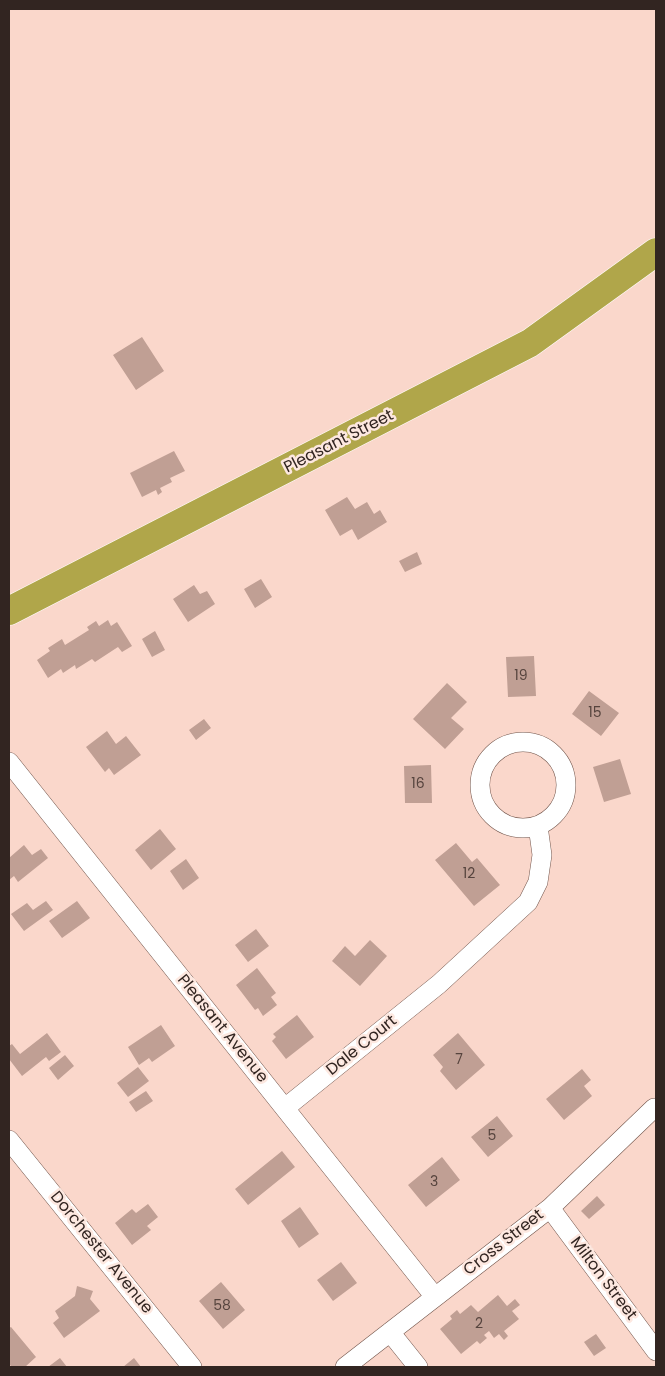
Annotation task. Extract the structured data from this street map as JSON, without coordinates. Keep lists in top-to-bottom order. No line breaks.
{"streets":{"highway":["Pleasant Street"],"street":["Pleasant Avenue","Dale Court","Cross Street","Dorchester Avenue","Milton Street"]},"crossings":[["Pleasant Avenue","Dale Court"],["Pleasant Avenue","Cross Street"],["Cross Street","Milton Street"]],"house_numbers":["19","15","16","12","7","5","3","58","2"]}
